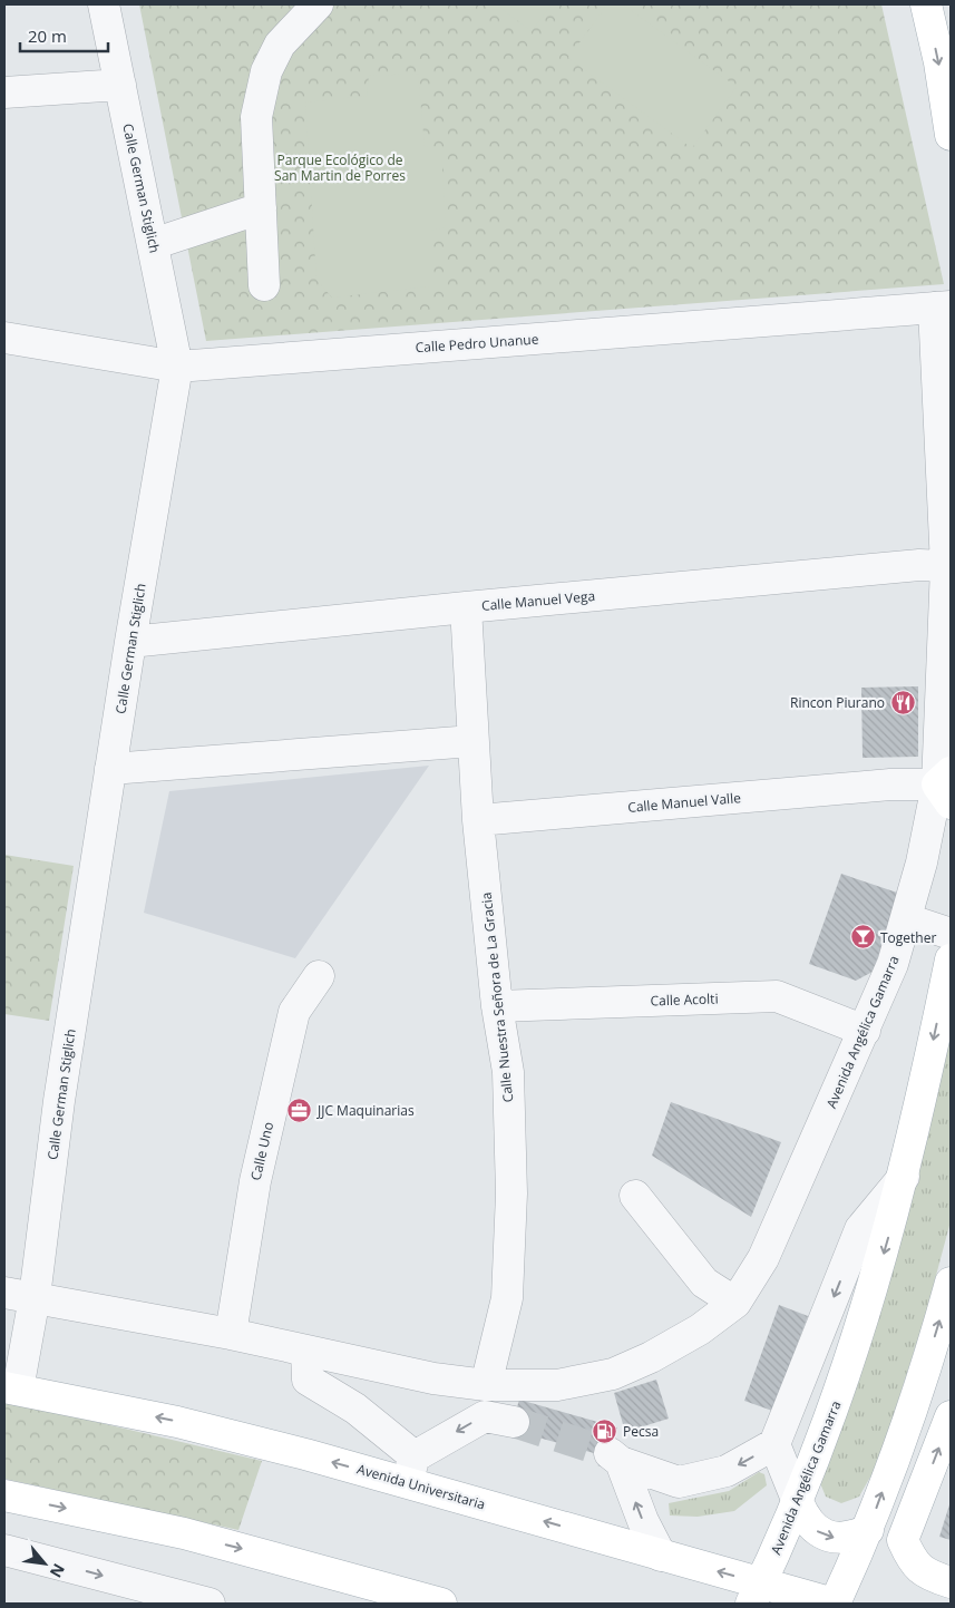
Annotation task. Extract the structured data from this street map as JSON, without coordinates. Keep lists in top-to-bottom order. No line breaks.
{"streets":{"main road":["Avenida Angélica Gamarra","Avenida Universitaria"],"street":["Calle German Stiglich","Calle Pedro Unanue","Calle Manuel Vega","Calle Manuel Valle","Calle Nuestra Señora de La Gracia","Calle Acolti","Calle Uno"]},"crossings":[["Calle German Stiglich","Calle Pedro Unanue"],["Calle German Stiglich","Calle Manuel Vega"],["Calle German Stiglich","Avenida Universitaria"],["Calle Pedro Unanue","Avenida Angélica Gamarra"],["Calle Manuel Vega","Calle Nuestra Señora de La Gracia"],["Calle Manuel Vega","Avenida Angélica Gamarra"],["Calle Manuel Valle","Calle Nuestra Señora de La Gracia"],["Calle Manuel Valle","Avenida Angélica Gamarra"],["Calle Nuestra Señora de La Gracia","Calle Acolti"],["Calle Nuestra Señora de La Gracia","Avenida Angélica Gamarra"],["Calle Acolti","Avenida Angélica Gamarra"],["Avenida Angélica Gamarra","Avenida Universitaria"]],"parks":["Parque Ecológico de San Martin de Porres"],"places":{"restaurant":["Rincon Piurano"],"bar":["Together"],"office":["JJC Maquinarias"],"fuel station":["Pecsa"]},"scale_bar":"20 m","north":"bottom right"}
